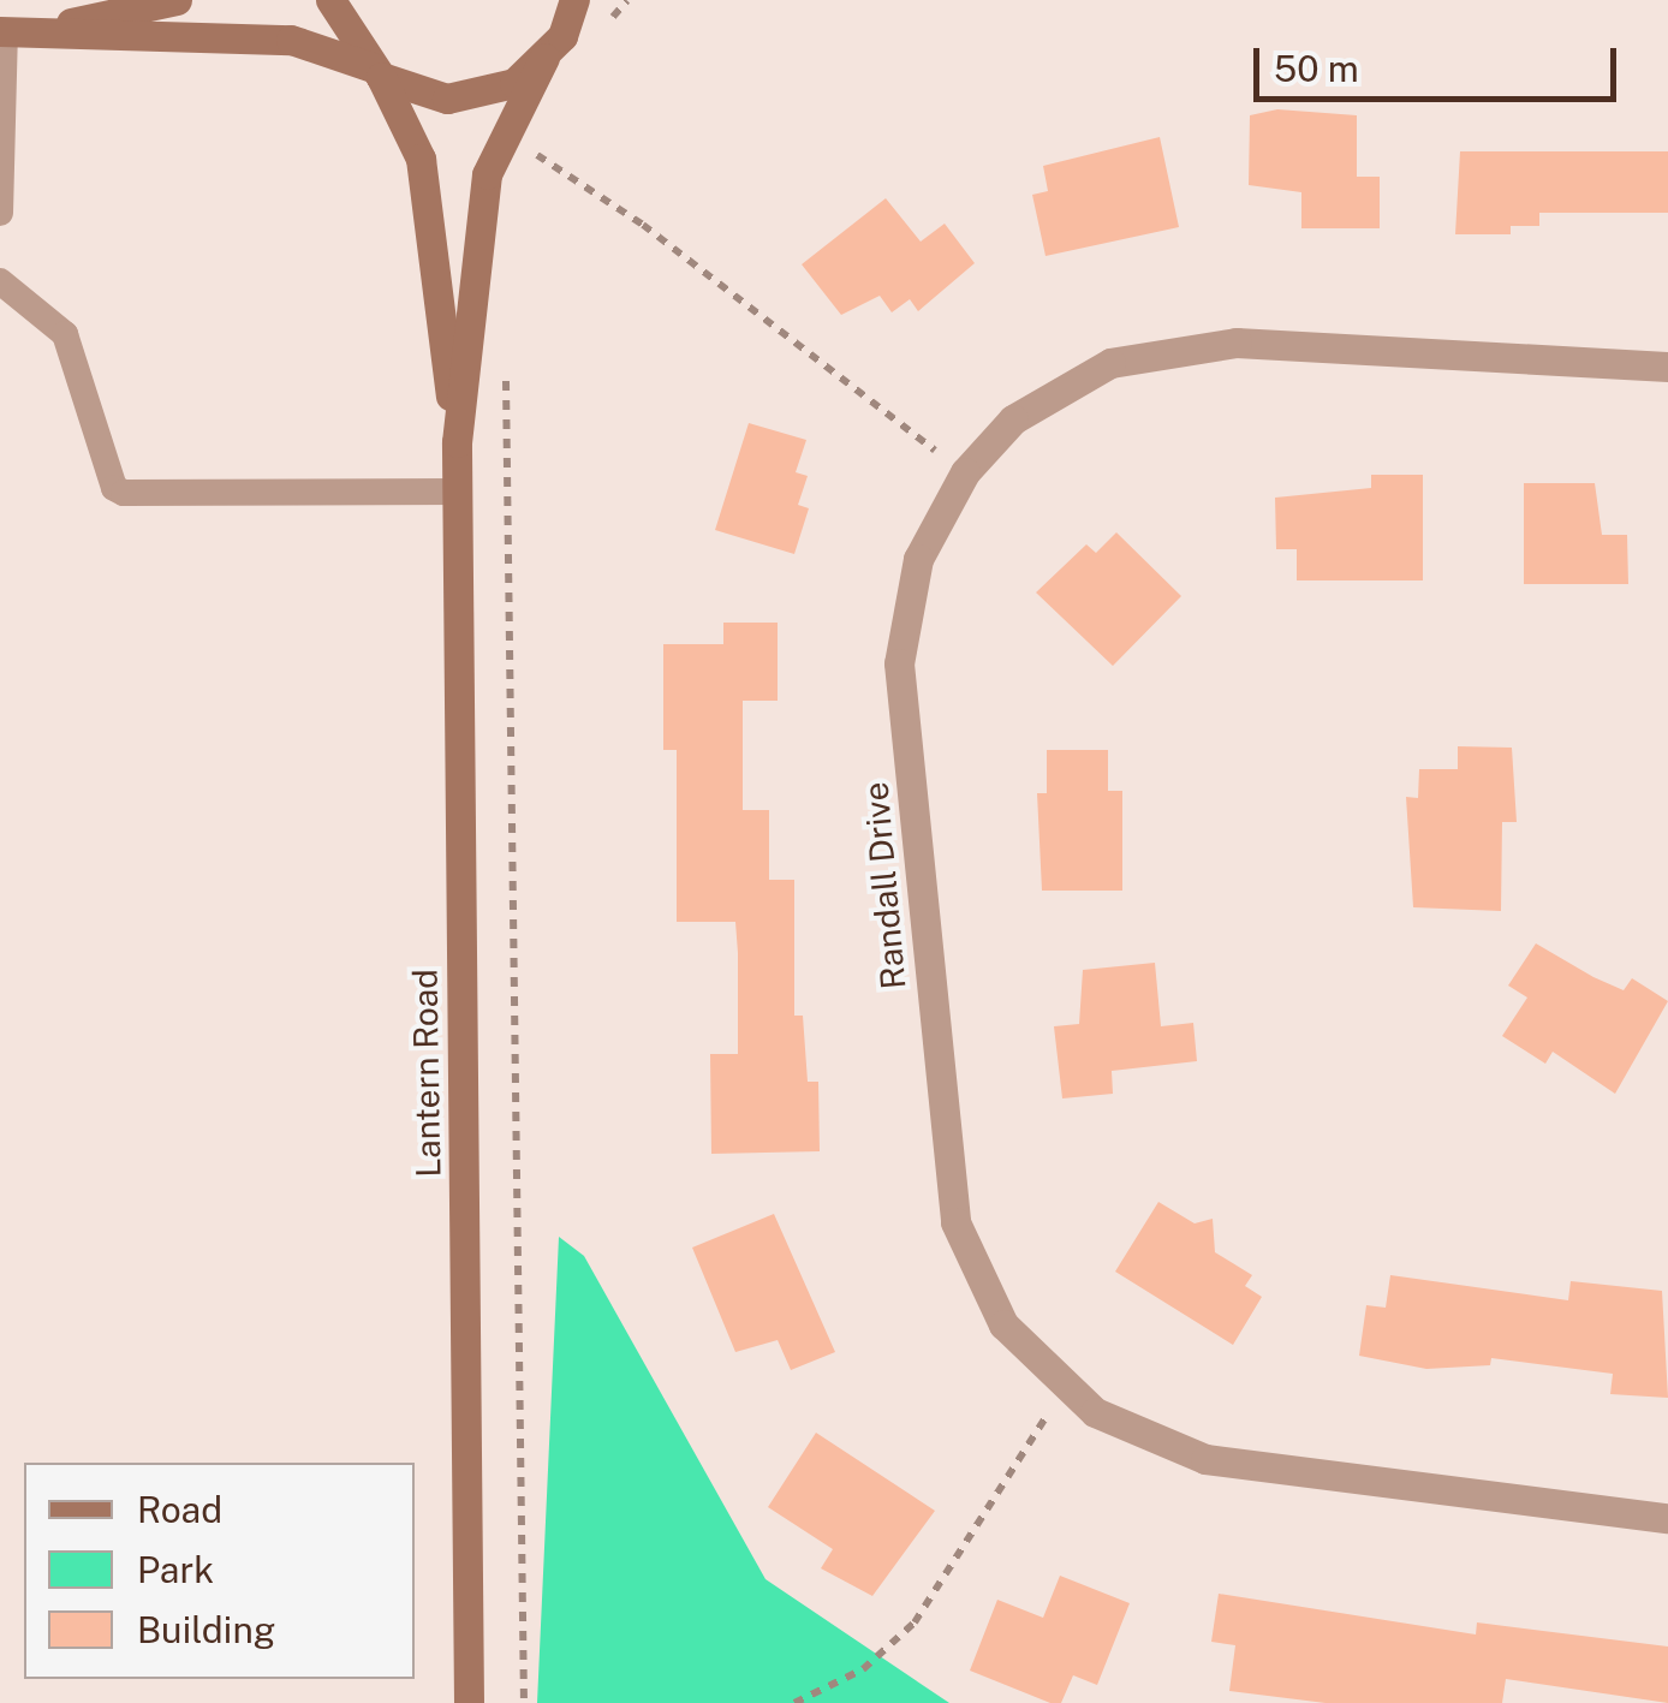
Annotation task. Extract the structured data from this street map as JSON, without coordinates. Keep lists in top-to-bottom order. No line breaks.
{"streets":{"street":["Randall Drive","Lantern Road"]},"legend":["Road","Park","Building"],"scale_bar":"50 m"}
